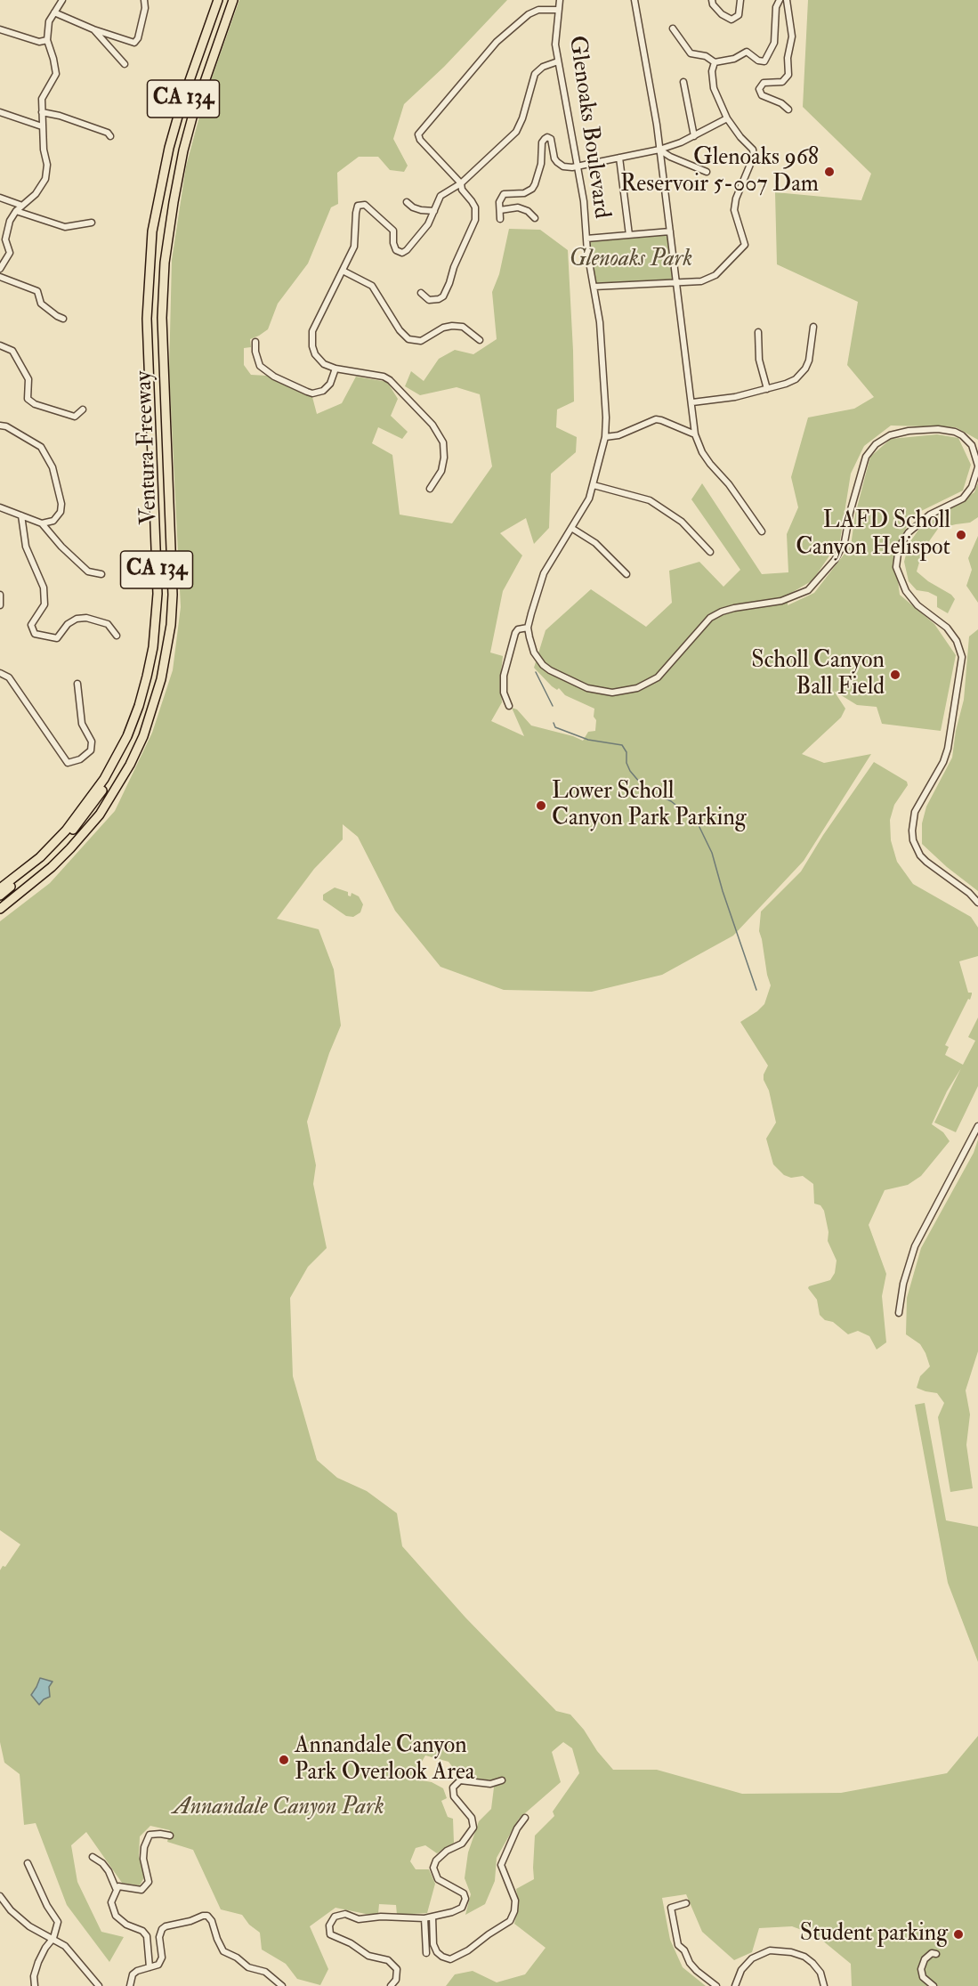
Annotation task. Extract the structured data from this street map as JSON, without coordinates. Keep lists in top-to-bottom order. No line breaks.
{"streets":{"highway":["CA 134","Ventura Freeway"],"street":["Glenoaks Boulevard"]},"parks":["Glenoaks Park","Annandale Canyon Park"],"places":["Glenoaks 968 Reservoir 5-007 Dam","LAFD Scholl Canyon Helispot","Scholl Canyon Ball Field","Lower Scholl Canyon Park Parking","Annandale Canyon Park Overlook Area","Student parking"]}
